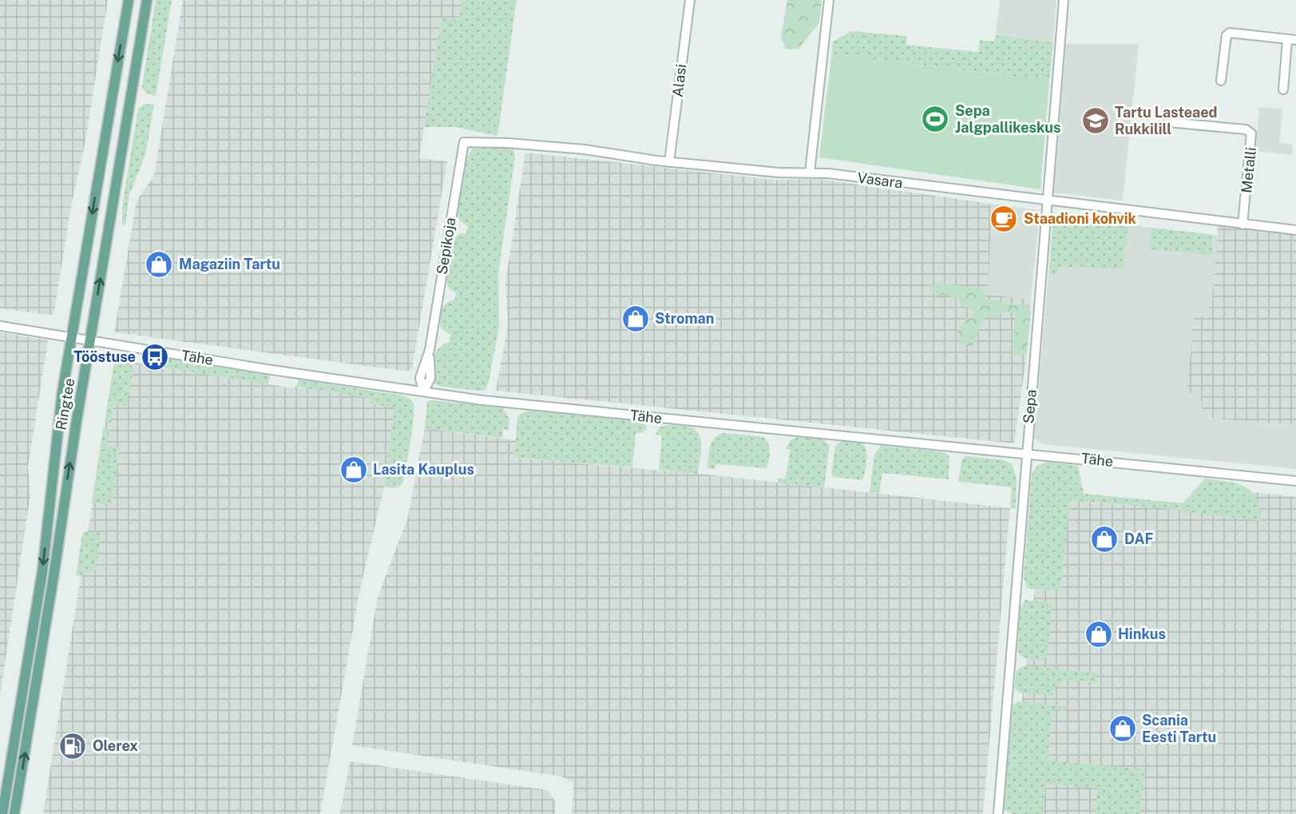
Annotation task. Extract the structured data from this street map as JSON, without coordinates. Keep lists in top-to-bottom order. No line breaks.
{"streets":{"main road":["Ringtee"],"street":["Alasi","Metalli","Vasara","Sepikoja","Tähe","Sepa"]},"crossings":[["Alasi","Vasara"],["Metalli","Vasara"],["Vasara","Sepikoja"],["Vasara","Sepa"],["Sepikoja","Tähe"],["Tähe","Ringtee"],["Tähe","Sepa"]],"places":{"sports":["Sepa Jalgpallikeskus"],"school or university":["Tartu Lasteaed Rukkilill"],"cafe":["Staadioni kohvik"],"shop":["Magaziin Tartu","Stroman","Lasita Kauplus","DAF","Hinkus","Scania Eesti Tartu"],"bus stop":["Tööstuse"],"fuel station":["Olerex"]}}
